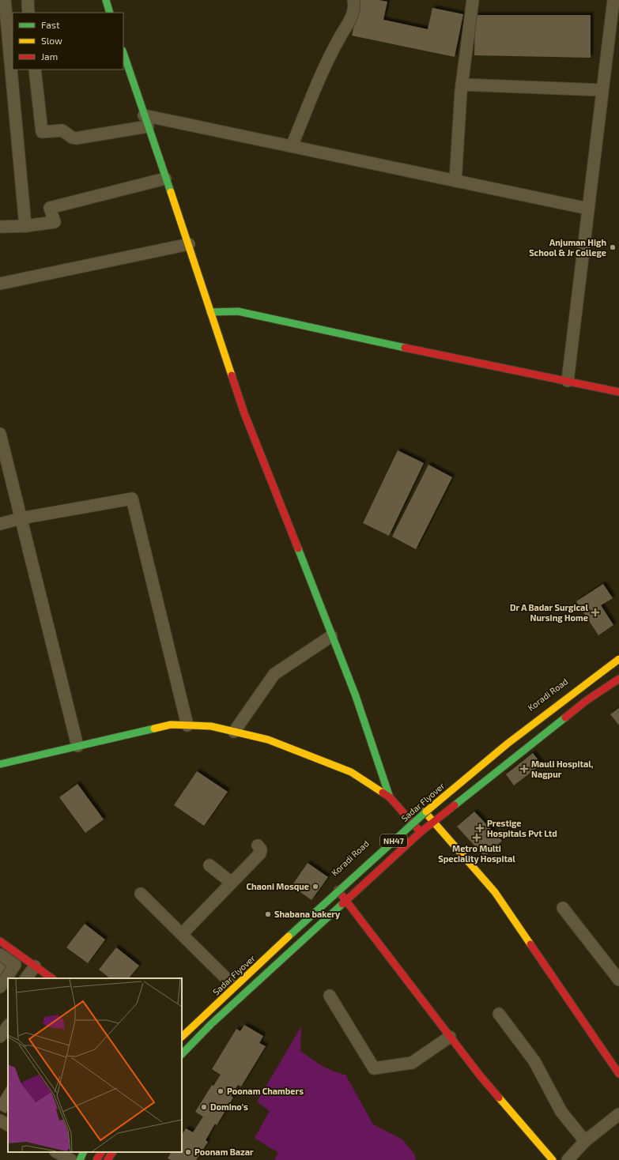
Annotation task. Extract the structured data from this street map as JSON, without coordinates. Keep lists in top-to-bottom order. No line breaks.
{"streets":{"main road":["Koradi Road","Sadar Flyover","NH47"]},"places":{"other":["Anjuman High School & Jr College","Chaoni Mosque","Shabana bakery","Poonam Chambers","Domino's","Poonam Bazar"],"health":["Dr A Badar Surgical Nursing Home","Mauli Hospital, Nagpur","Prestige Hospitals Pvt Ltd","Metro Multi Speciality Hospital"]},"legend":["Fast","Slow","Jam"]}
